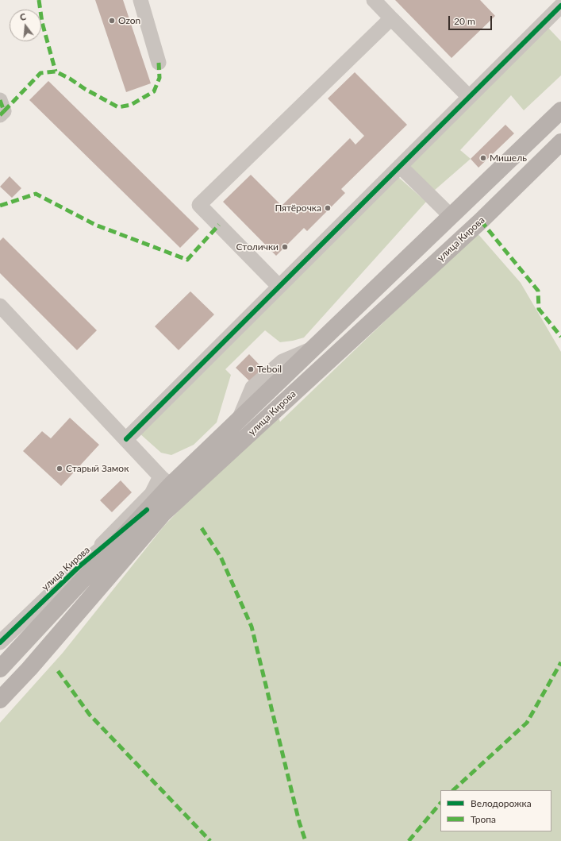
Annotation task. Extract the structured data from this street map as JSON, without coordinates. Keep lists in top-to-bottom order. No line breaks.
{"streets":{"main road":["улица Кирова"]},"places":["Ozon","Мишель","Пятёрочка","Столички","Teboil","Старый Замок"],"legend":["Велодорожка","Тропа"],"scale_bar":"20 m","north":"top"}
